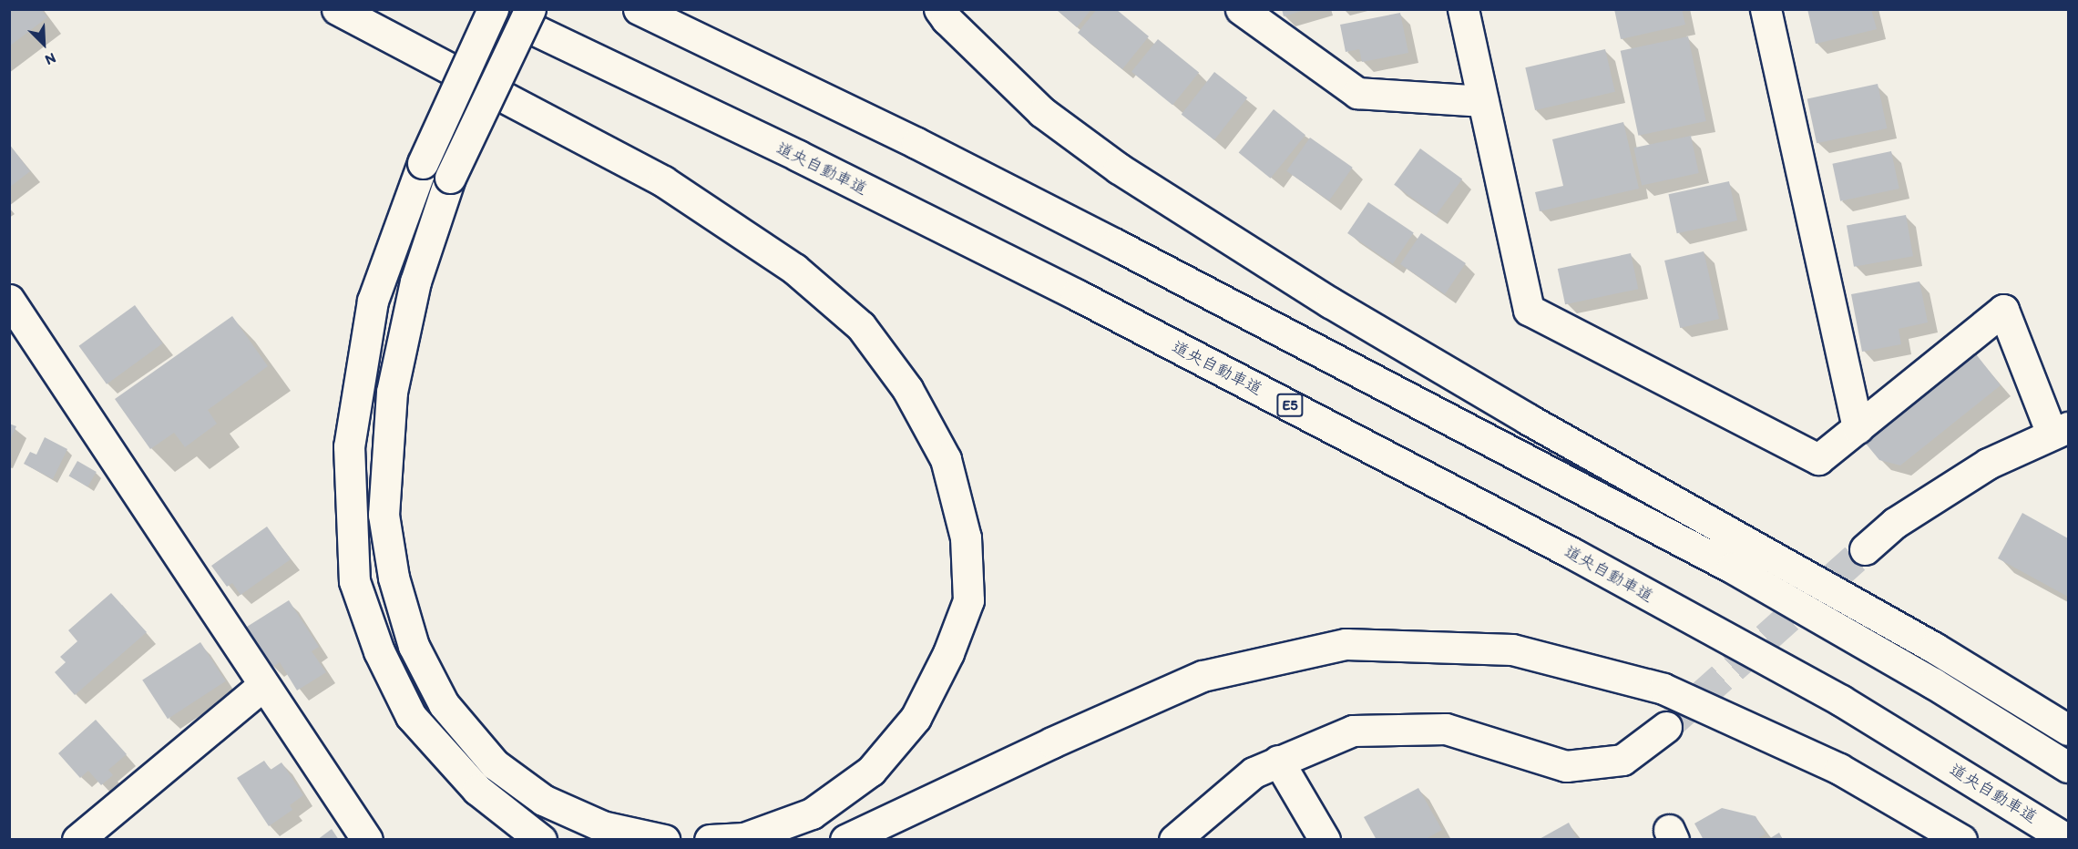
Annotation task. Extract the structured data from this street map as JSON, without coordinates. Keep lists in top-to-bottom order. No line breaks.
{"streets":{"main road":["道央自動車道","E5"]},"north":"bottom right"}
